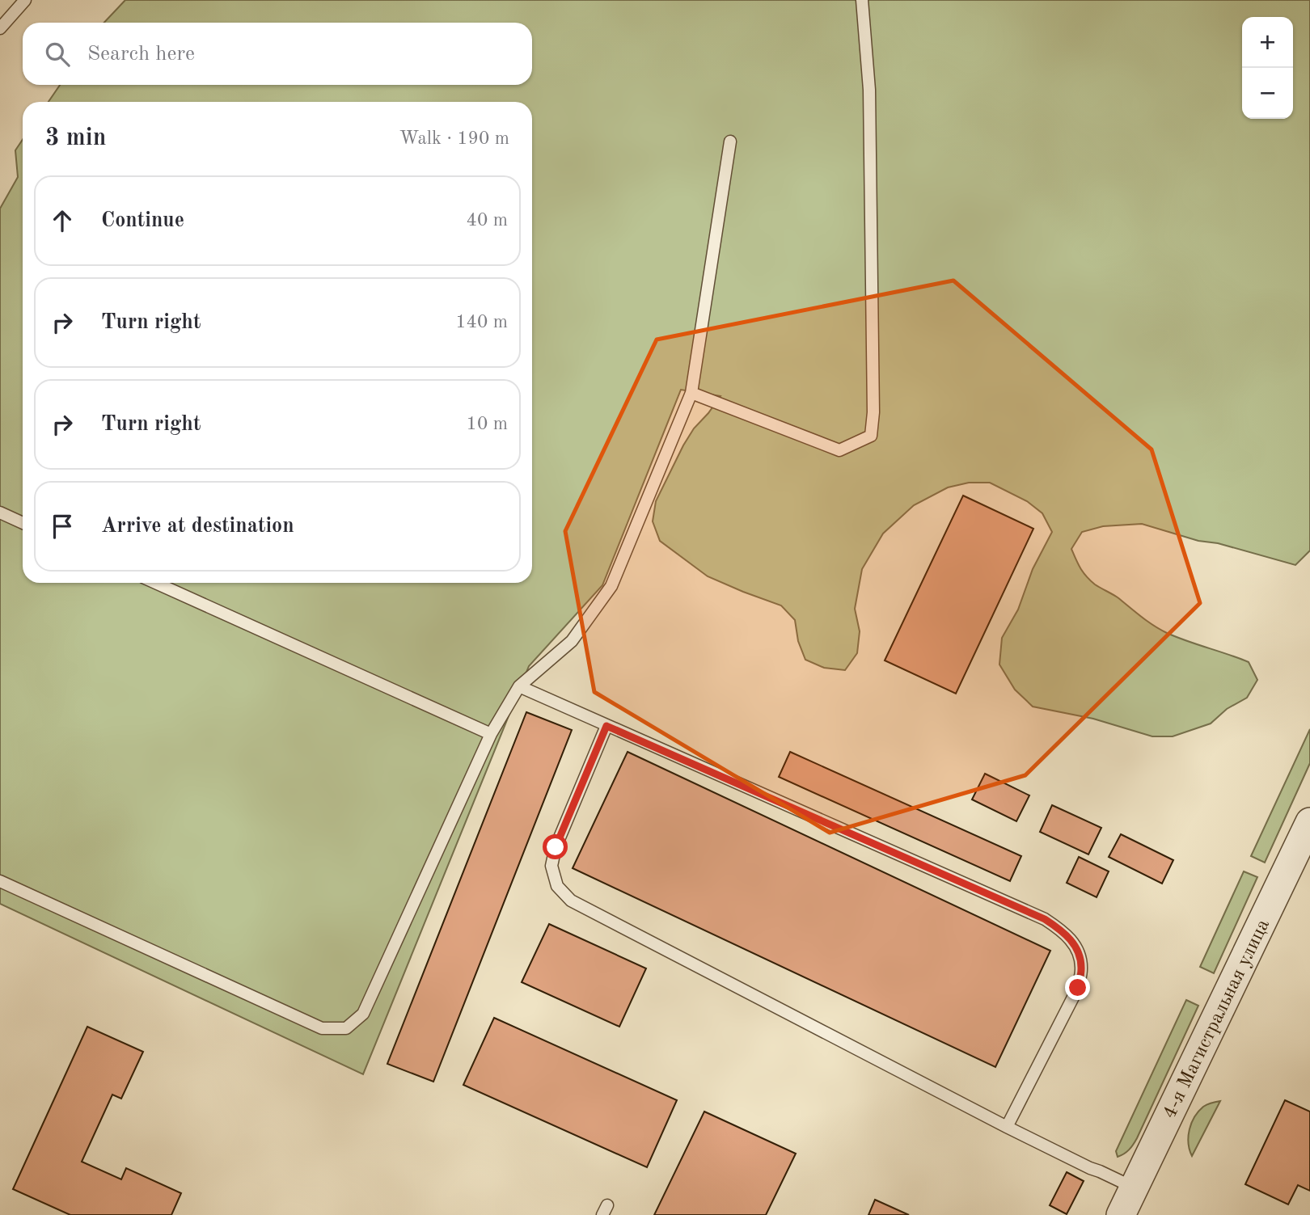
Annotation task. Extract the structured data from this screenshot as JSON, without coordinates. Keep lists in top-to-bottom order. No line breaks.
{"streets":{"street":["4-я Магистральная улица"]},"page":{"map_buttons":["+","−"],"search":"Search here","heading":["3 min","Walk · 190 m"],"list":[["Continue","40 m"],["Turn right","140 m"],["Turn right","10 m"],"Arrive at destination"]}}
